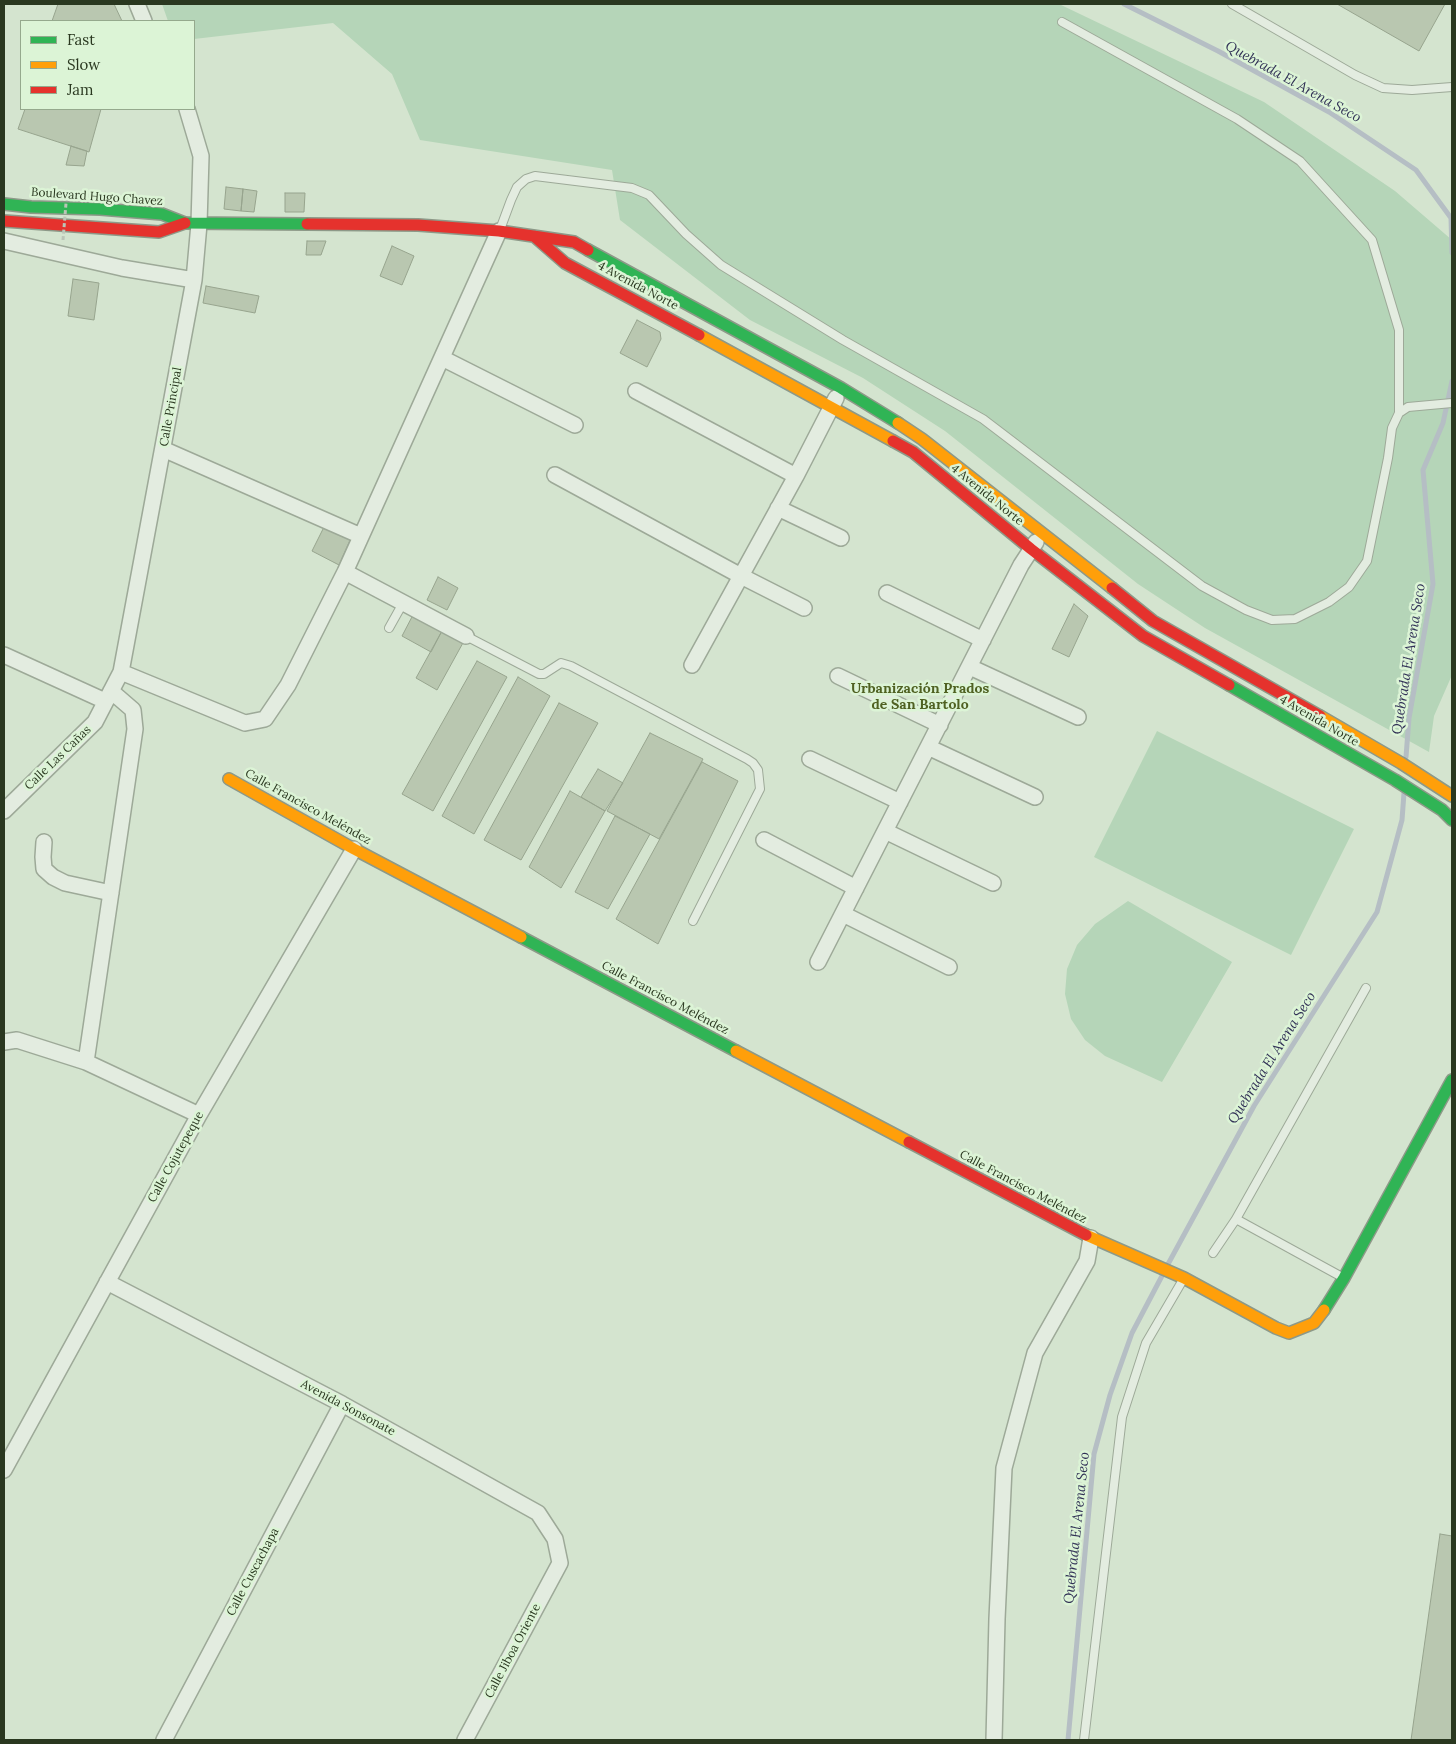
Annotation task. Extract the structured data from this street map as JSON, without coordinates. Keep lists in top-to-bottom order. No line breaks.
{"streets":{"main road":["Boulevard Hugo Chavez","4 Avenida Norte","Calle Francisco Meléndez"],"street":["Calle Principal","Calle Las Cañas","Calle Cojutepeque","Avenida Sonsonate","Calle Cuscachapa","Calle Jiboa Oriente"]},"crossings":[["Boulevard Hugo Chavez","4 Avenida Norte"],["Boulevard Hugo Chavez","Calle Principal"],["4 Avenida Norte","Calle Principal"],["Calle Principal","Calle Las Cañas"],["Calle Francisco Meléndez","Calle Cojutepeque"],["Calle Cojutepeque","Avenida Sonsonate"],["Avenida Sonsonate","Calle Cuscachapa"],["Avenida Sonsonate","Calle Jiboa Oriente"]],"districts":["Urbanización Prados de San Bartolo"],"water":["Quebrada El Arena Seco"],"legend":["Fast","Slow","Jam"]}
